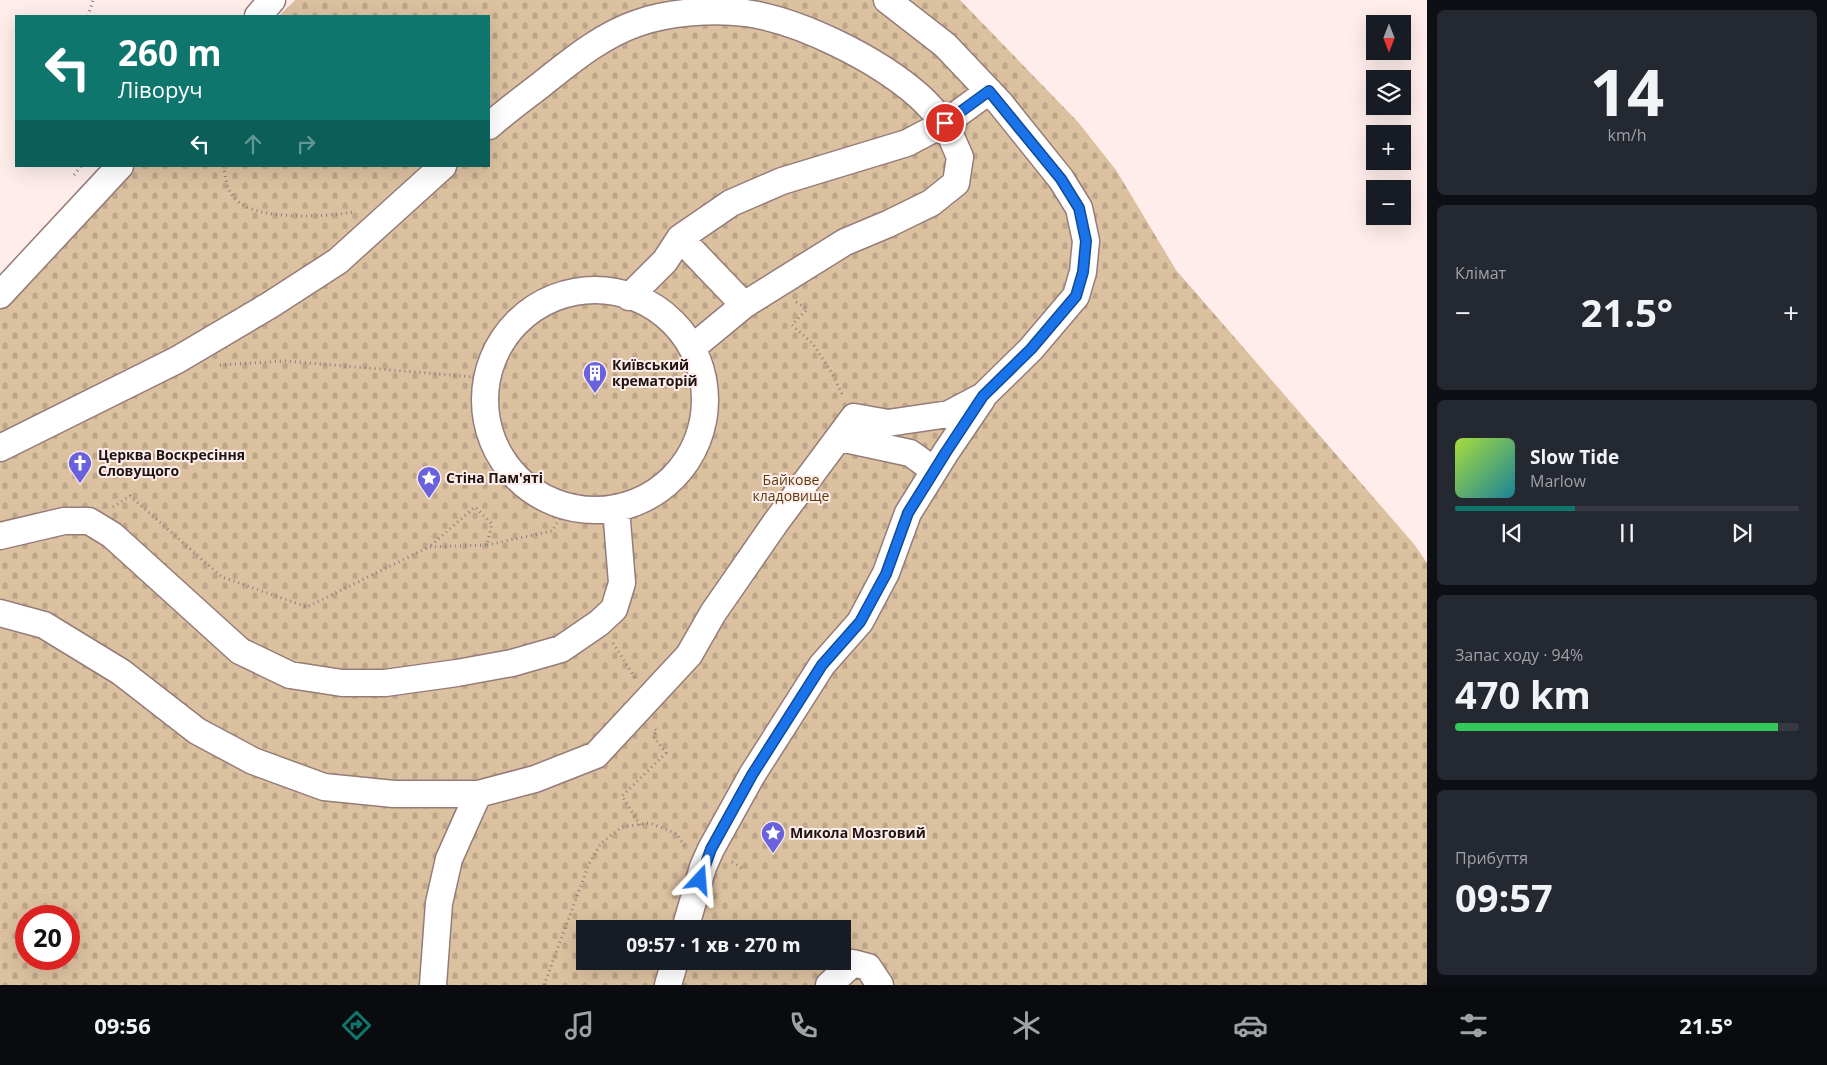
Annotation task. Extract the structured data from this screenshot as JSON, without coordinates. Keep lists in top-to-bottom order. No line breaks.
{"parks":["Байкове кладовище"],"places":{"building":["Київський крематорій"],"church":["Церква Воскресіння Словущого"],"place":["Стіна Пам'яті","Микола Мозговий"]},"north":"bottom","page":{"tile":[["14","km/h"],"Клімат",["Запас ходу · 94%","470 km"],["Прибуття","09:57"]],"map_buttons":["+","−"],"turn":["260 m","Ліворуч"],"heat":["−","21.5°","+"],"song":["Slow Tide","Marlow"],"limit":"20","trip":"09:57 · 1 хв · 270 m","tabs":["09:56","21.5°"]}}
